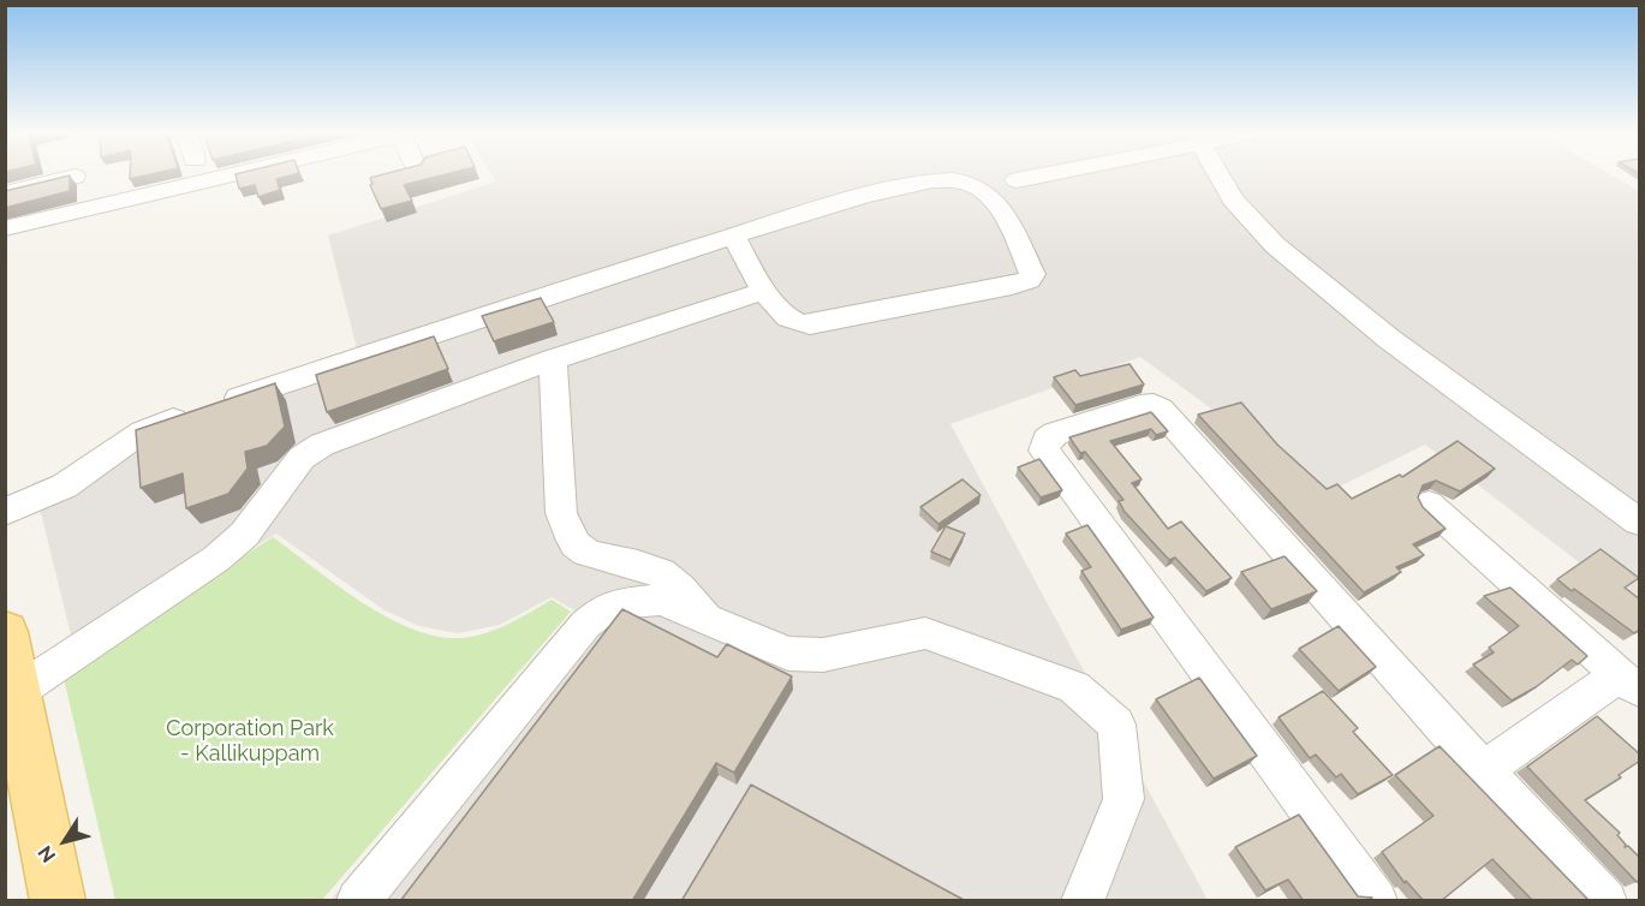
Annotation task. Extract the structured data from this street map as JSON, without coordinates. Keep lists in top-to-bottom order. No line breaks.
{"parks":["Corporation Park - Kallikuppam"],"north":"bottom left"}
